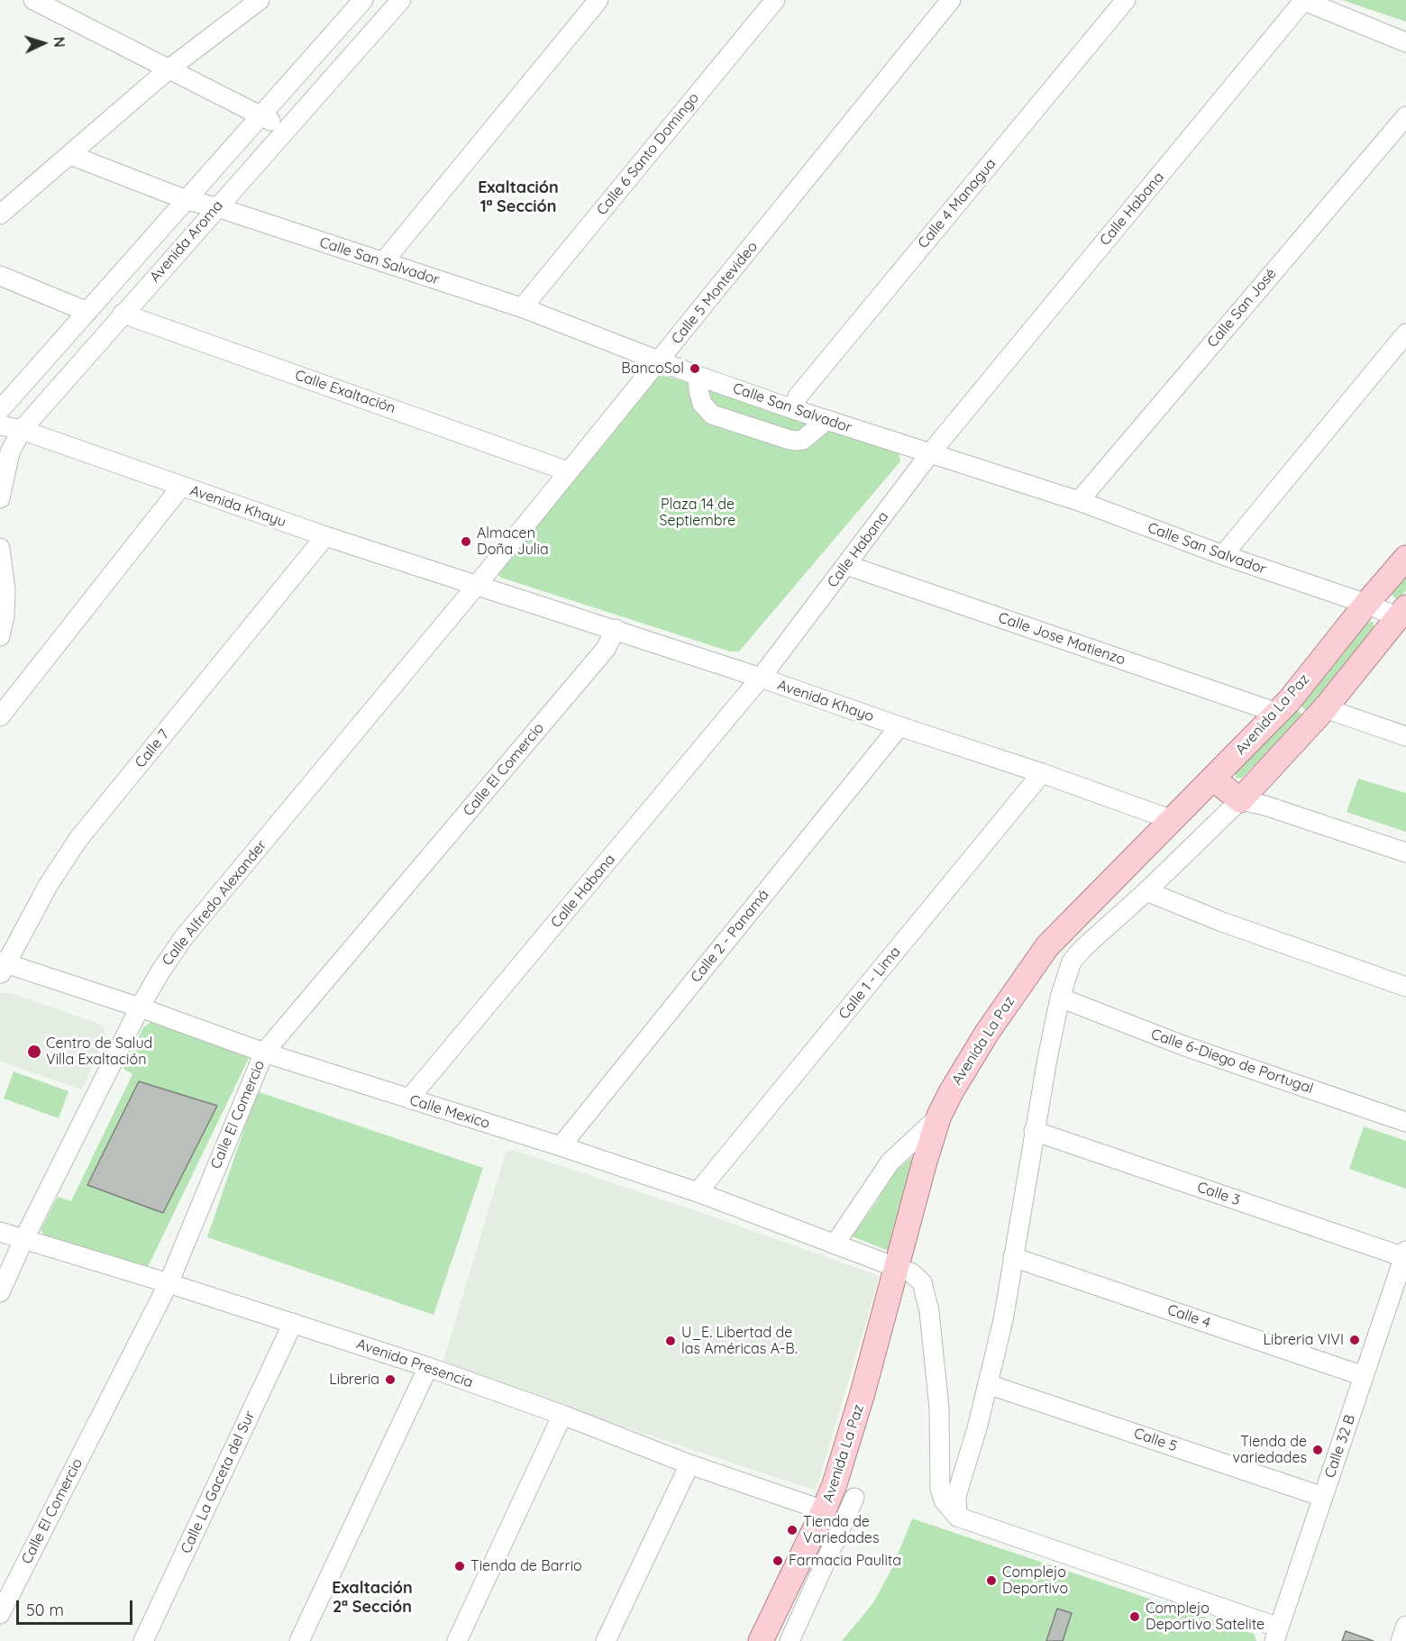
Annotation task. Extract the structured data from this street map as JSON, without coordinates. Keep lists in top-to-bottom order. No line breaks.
{"streets":{"main road":["Avenida La Paz"],"street":["Calle 6 Santo Domingo","Calle 4 Managua","Calle Habana","Avenida Aroma","Calle San Salvador","Calle 5 Montevideo","Calle San José","Calle Exaltación","Avenida Khayu","Calle Jose Matienzo","Avenida Khayo","Calle 7","Calle El Comercio","Calle Alfredo Alexander","Calle 2 - Panamá","Calle 1 - Lima","Calle 6-Diego de Portugal","Calle Mexico","Calle 3","Calle 4","Avenida Presencia","Calle 5","Calle 32 B","Calle La Gaceta del Sur"]},"crossings":[["Calle 6 Santo Domingo","Calle San Salvador"],["Calle 4 Managua","Calle San Salvador"],["Calle Habana","Calle San Salvador"],["Calle Habana","Calle Jose Matienzo"],["Calle Habana","Avenida Khayo"],["Calle Habana","Calle Mexico"],["Avenida Aroma","Calle San Salvador"],["Avenida Aroma","Calle Exaltación"],["Avenida Aroma","Avenida Khayu"],["Calle San Salvador","Calle 5 Montevideo"],["Calle San Salvador","Calle San José"],["Calle San Salvador","Avenida La Paz"],["Calle 5 Montevideo","Calle Exaltación"],["Calle 5 Montevideo","Avenida Khayu"],["Calle 5 Montevideo","Avenida Khayo"],["Calle 5 Montevideo","Calle Alfredo Alexander"],["Avenida Khayu","Avenida Khayo"],["Avenida Khayu","Calle 7"],["Avenida Khayu","Calle Alfredo Alexander"],["Calle Jose Matienzo","Avenida La Paz"],["Avenida Khayo","Avenida La Paz"],["Avenida Khayo","Calle El Comercio"],["Avenida Khayo","Calle Alfredo Alexander"],["Avenida Khayo","Calle 2 - Panamá"],["Avenida Khayo","Calle 1 - Lima"],["Avenida La Paz","Calle Mexico"],["Avenida La Paz","Avenida Presencia"],["Calle 7","Calle Mexico"],["Calle El Comercio","Calle Mexico"],["Calle El Comercio","Avenida Presencia"],["Calle Alfredo Alexander","Calle Mexico"],["Calle Alfredo Alexander","Avenida Presencia"],["Calle 2 - Panamá","Calle Mexico"],["Calle 1 - Lima","Calle Mexico"],["Calle 3","Calle 32 B"],["Calle 4","Calle 32 B"],["Avenida Presencia","Calle La Gaceta del Sur"],["Calle 5","Calle 32 B"]],"districts":["Exaltación 1ª Sección","Exaltación 2ª Sección"],"parks":["Plaza 14 de Septiembre"],"places":["BancoSol","Almacen Doña Julia","Centro de Salud Villa Exaltación","Libreria VIVI","U_E. Libertad de las Américas A-B.","Libreria","Tienda de variedades","Tienda de Variedades","Farmacia Paulita","Tienda de Barrio","Complejo Deportivo","Complejo Deportivo Satelite"],"scale_bar":"50 m","north":"right"}
